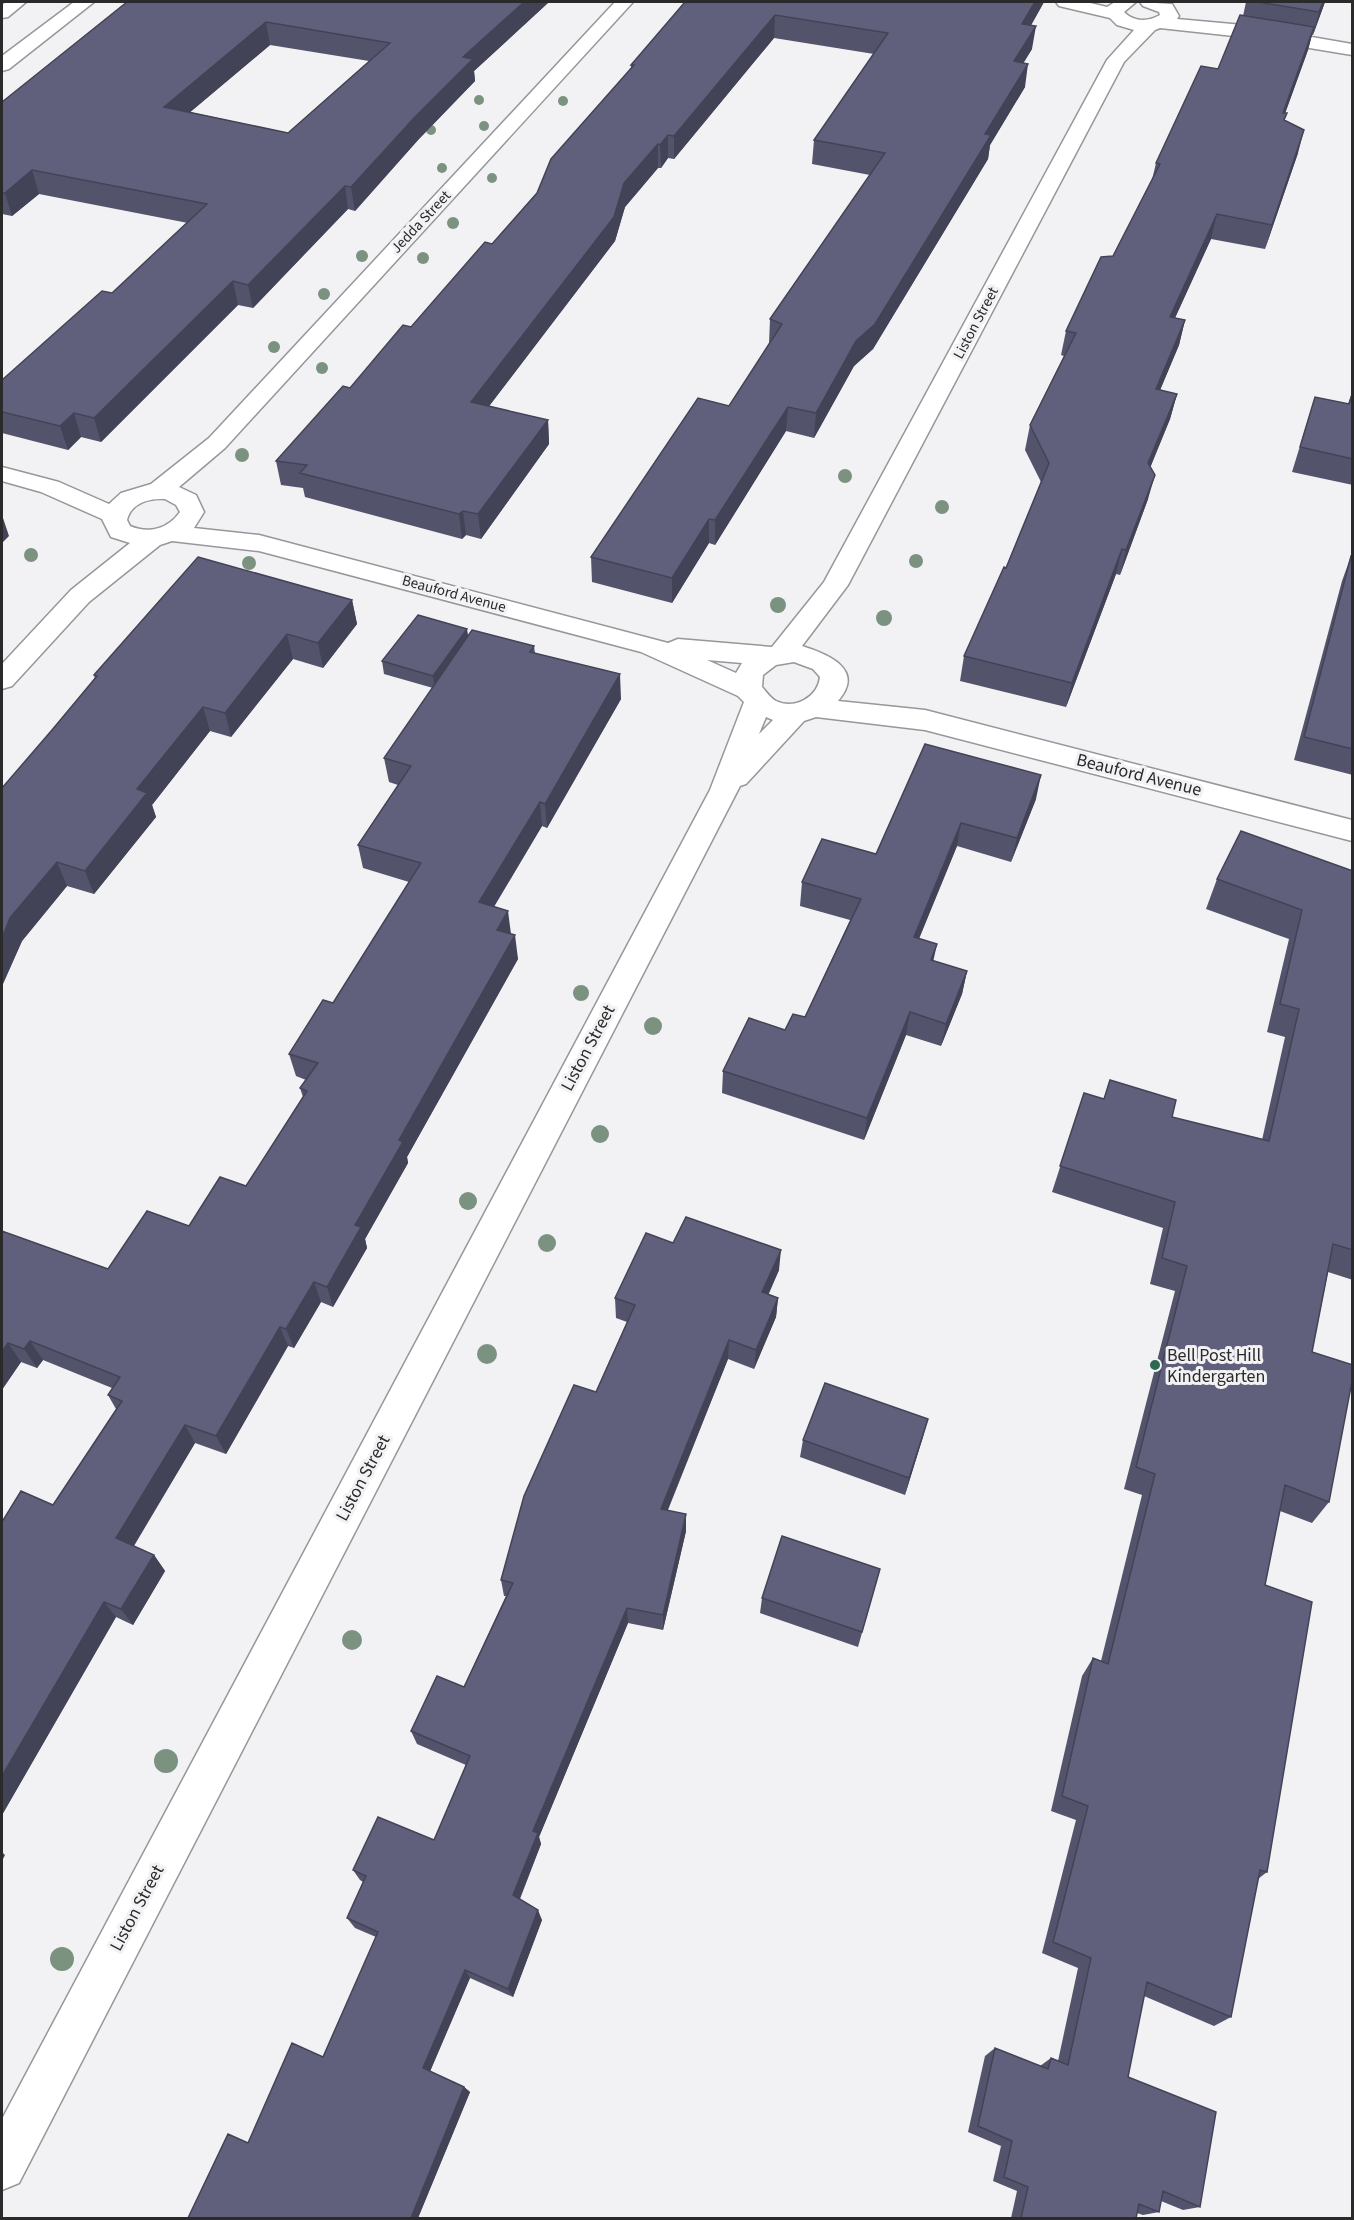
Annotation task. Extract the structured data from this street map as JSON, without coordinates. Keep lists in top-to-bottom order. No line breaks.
{"streets":{"street":["Jedda Street","Liston Street","Beauford Avenue"]},"crossings":[["Jedda Street","Beauford Avenue"],["Liston Street","Beauford Avenue"]],"places":["Bell Post Hill Kindergarten"]}
